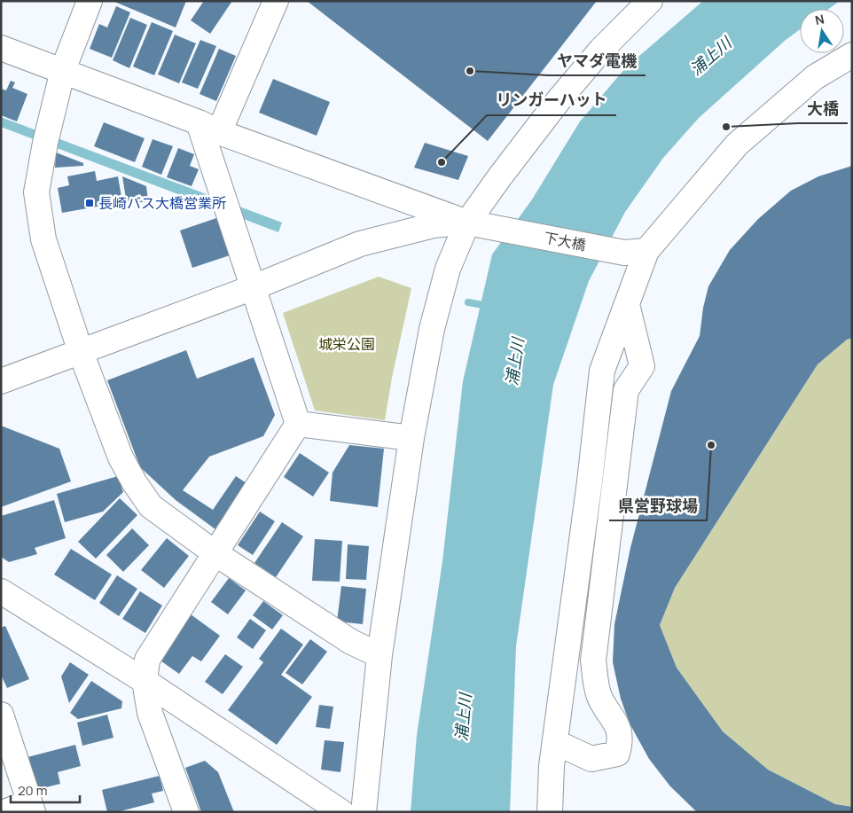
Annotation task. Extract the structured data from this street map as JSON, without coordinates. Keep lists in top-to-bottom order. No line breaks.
{"streets":{"street":["下大橋"]},"water":["浦上川"],"parks":["城栄公園"],"places":{"other":["ヤマダ電機","大橋","リンガーハット","県営野球場"],"transit":["長崎バス大橋営業所"]},"scale_bar":"20 m","north":"top"}
